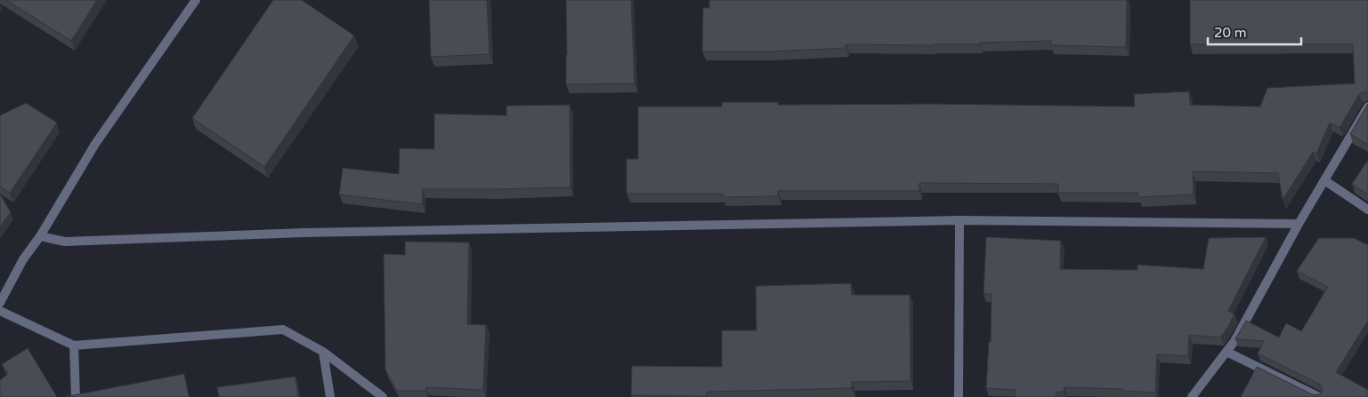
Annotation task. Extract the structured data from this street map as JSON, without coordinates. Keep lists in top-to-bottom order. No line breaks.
{"scale_bar":"20 m"}
